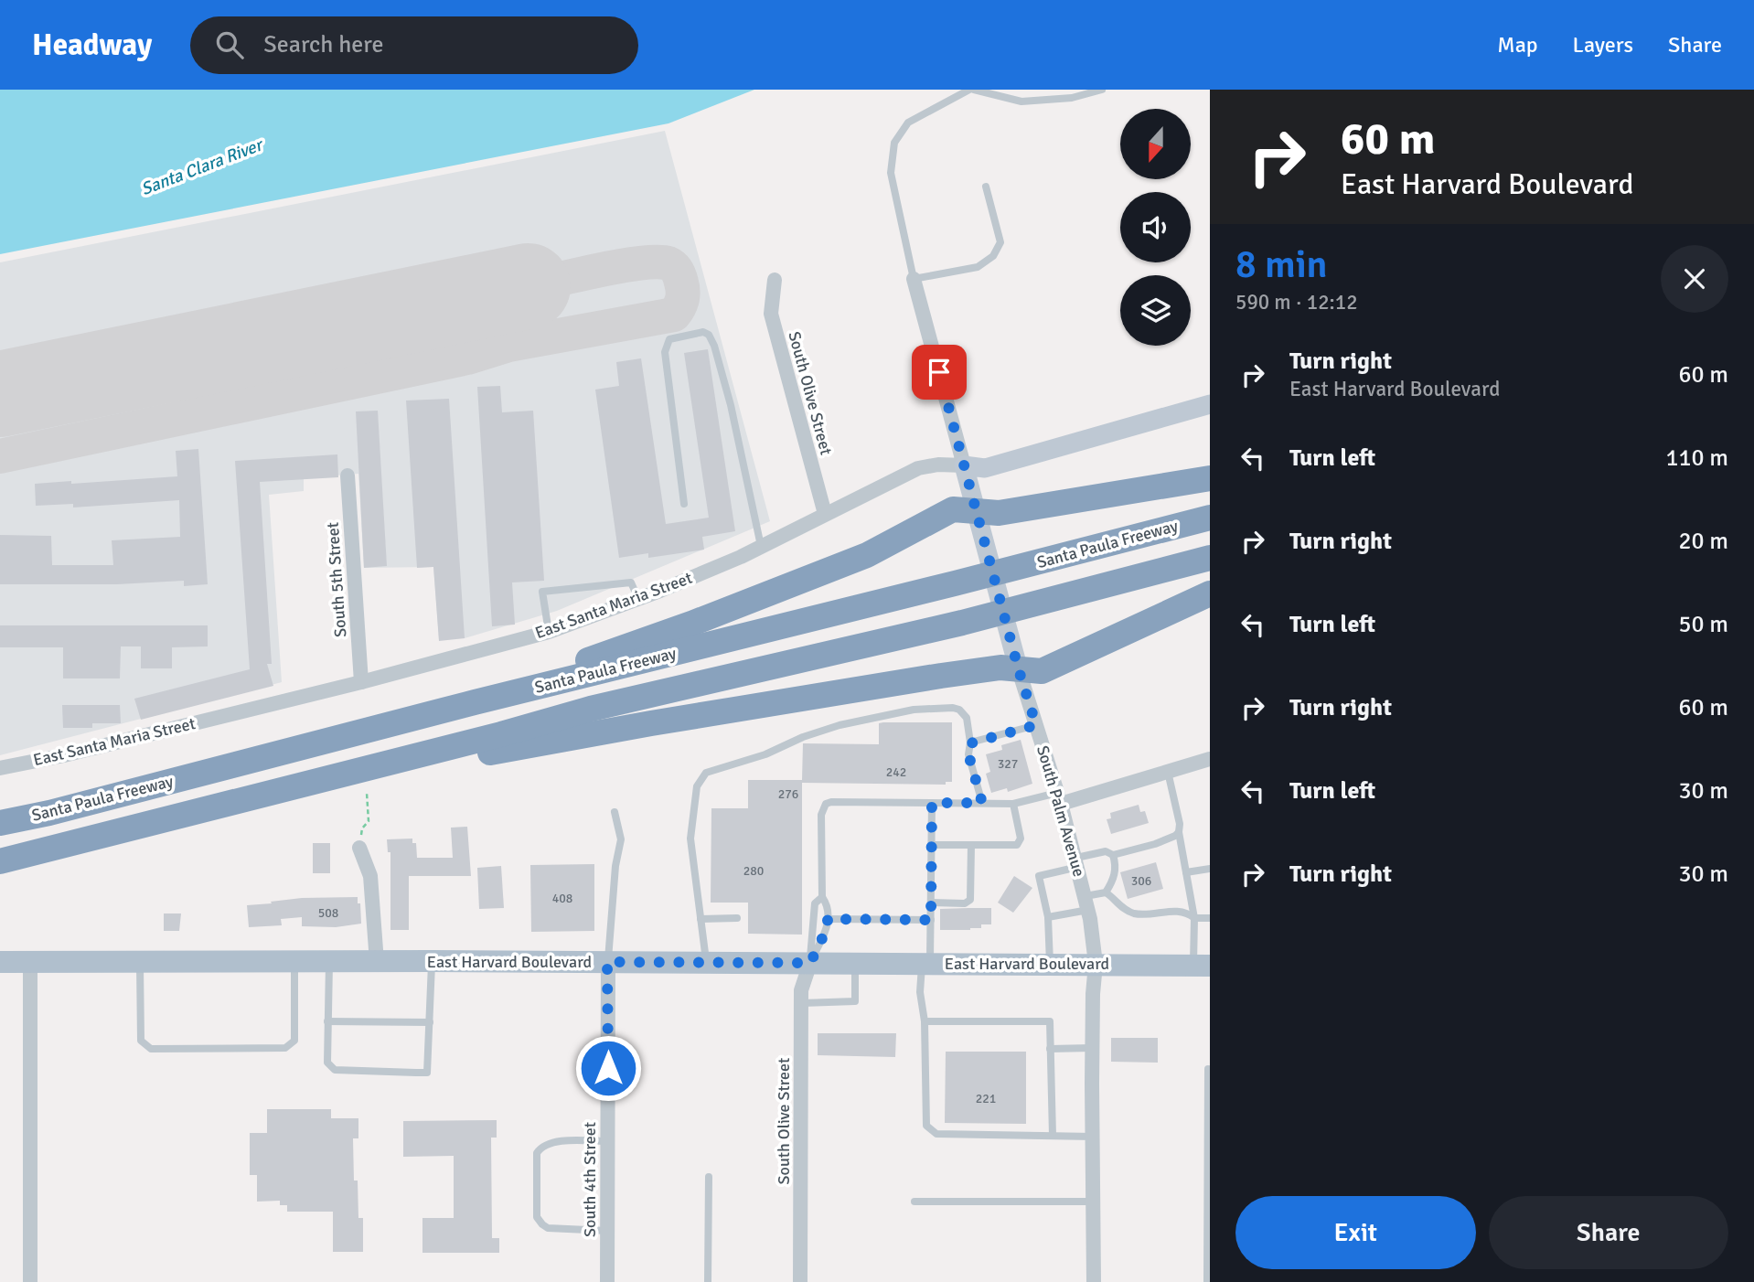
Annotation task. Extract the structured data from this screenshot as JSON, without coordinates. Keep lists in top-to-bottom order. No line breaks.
{"streets":{"highway":["Santa Paula Freeway"],"main road":["East Harvard Boulevard"],"street":["South Olive Street","South 5th Street","East Santa Maria Street","South Palm Avenue","South 4th Street"]},"crossings":[["South Olive Street","East Santa Maria Street"],["South Olive Street","East Harvard Boulevard"],["South 5th Street","East Santa Maria Street"],["East Santa Maria Street","South Palm Avenue"],["South Palm Avenue","East Harvard Boulevard"],["East Harvard Boulevard","South 4th Street"]],"water":["Santa Clara River"],"house_numbers":["327","242","276","280","306","408","508","221"],"north":"bottom","page":{"header":"Headway","search":"Search here","nav":["Map","Layers","Share"],"turn":["60 m","East Harvard Boulevard"],"heading":["8 min","590 m · 12:12"],"list":[{"name":"Turn right","note":"East Harvard Boulevard","value":"60 m"},{"name":"Turn left","value":"110 m"},{"name":"Turn right","value":"20 m"},{"name":"Turn left","value":"50 m"},{"name":"Turn right","value":"60 m"},{"name":"Turn left","value":"30 m"},{"name":"Turn right","value":"30 m"}],"buttons":["Exit","Share"]}}
